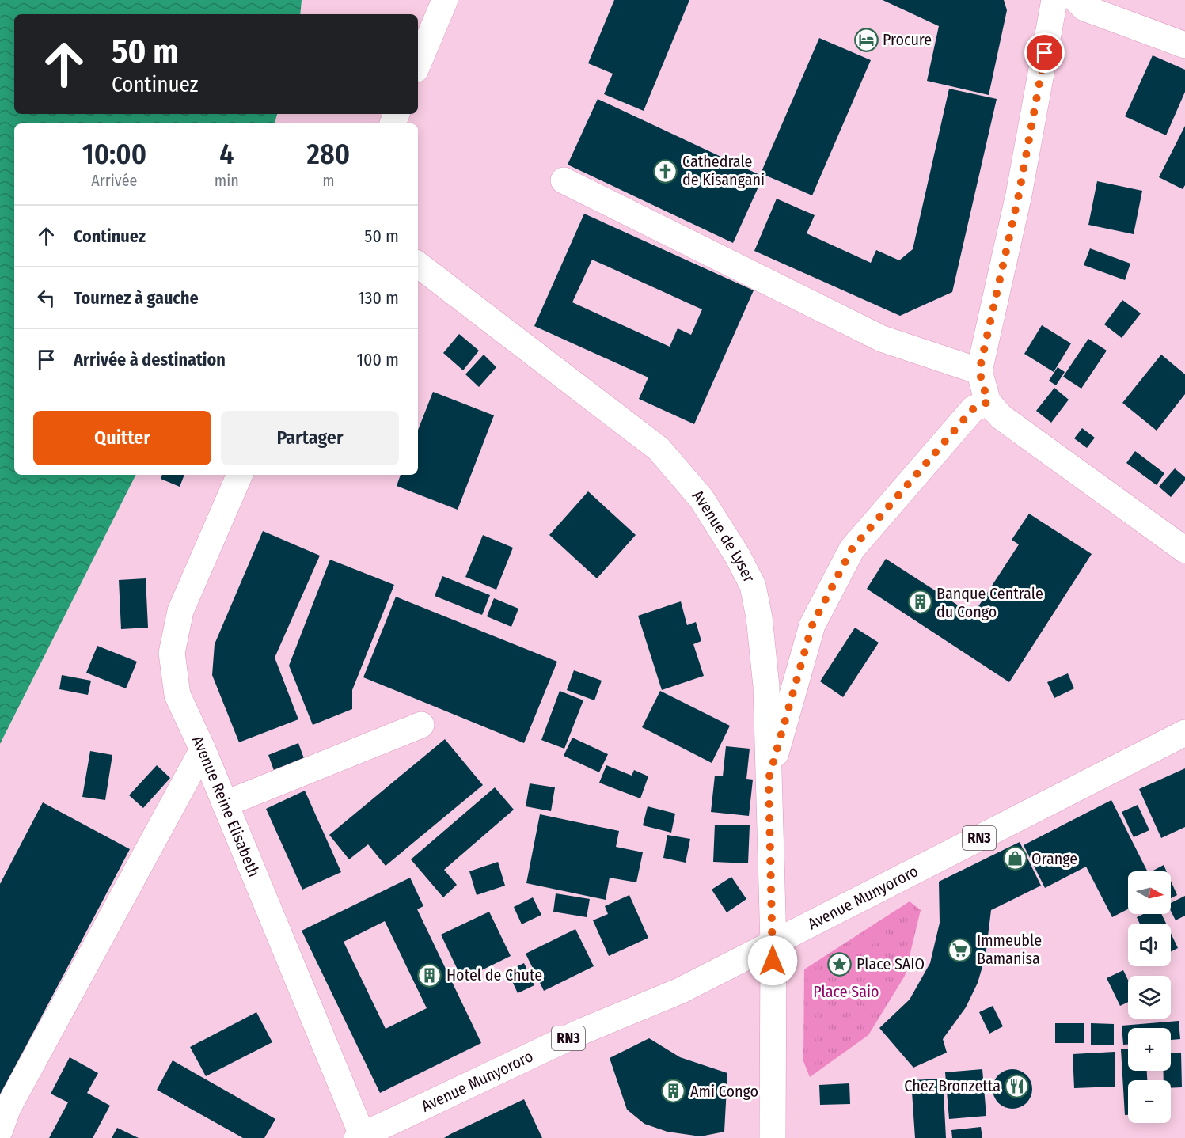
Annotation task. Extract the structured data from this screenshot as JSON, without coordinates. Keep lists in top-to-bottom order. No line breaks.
{"streets":{"main road":["Avenue de Lyser","Avenue Reine Elisabeth","RN3","Avenue Munyororo"]},"crossings":[["Avenue de Lyser","Avenue Munyororo"],["Avenue Reine Elisabeth","Avenue Munyororo"]],"parks":["Place Saio"],"places":{"hotel":["Procure"],"church":["Cathedrale de Kisangani"],"building":["Banque Centrale du Congo","Hotel de Chute","Ami Congo"],"shop":["Orange"],"supermarket":["Immeuble Bamanisa"],"place":["Place SAIO"],"restaurant":["Chez Bronzetta"]},"north":"right","page":{"turn":["50 m","Continuez"],"eta":["10:00","Arrivée","4","min","280","m"],"list":[{"name":"Continuez","value":"50 m"},{"name":"Tournez à gauche","value":"130 m"},{"name":"Arrivée à destination","value":"100 m"}],"buttons":["Quitter","Partager"],"map_buttons":["+","−"]}}
